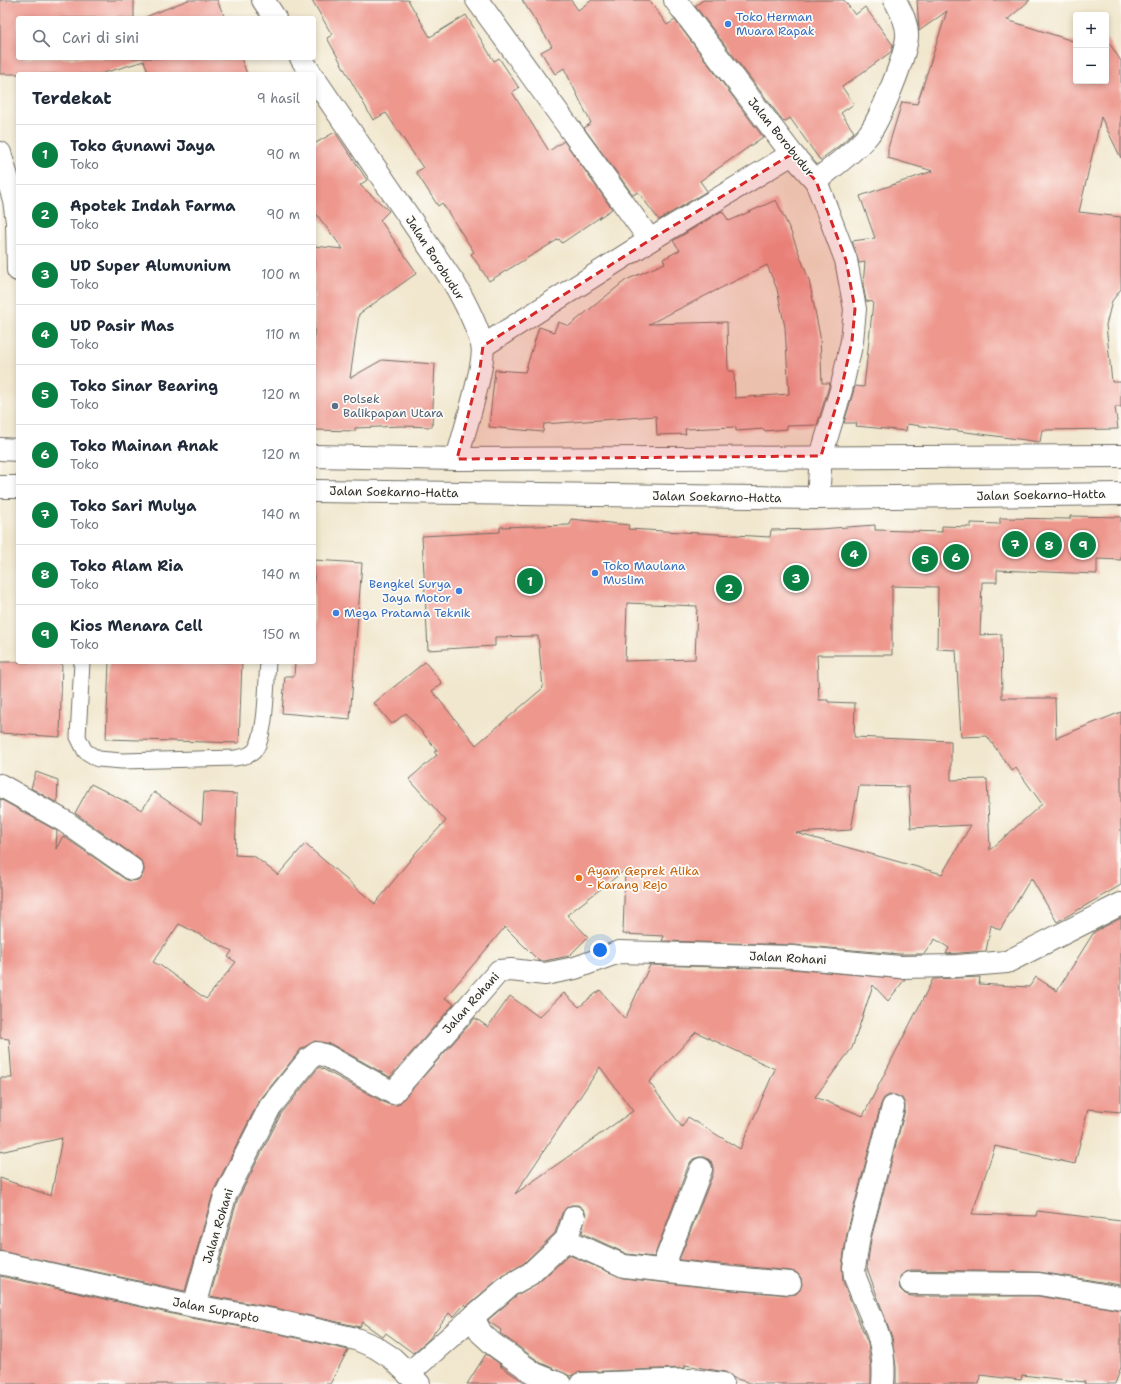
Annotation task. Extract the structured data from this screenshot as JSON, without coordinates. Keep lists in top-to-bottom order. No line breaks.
{"streets":{"main road":["Jalan Borobudur","Jalan Soekarno-Hatta","Jalan Rohani","Jalan Suprapto"]},"crossings":[["Jalan Borobudur","Jalan Soekarno-Hatta"],["Jalan Rohani","Jalan Suprapto"]],"places":["Toko Herman Muara Rapak","Polsek Balikpapan Utara","Toko Maulana Muslim","Bengkel Surya Jaya Motor","Mega Pratama Teknik","Ayam Geprek Alika - Karang Rejo"],"page":{"map_buttons":["+","−"],"search":"Cari di sini","heading":["Terdekat","9 hasil"],"list":[{"mark":"1","name":"Toko Gunawi Jaya","note":"Toko","value":"90 m"},{"mark":"2","name":"Apotek Indah Farma","note":"Toko","value":"90 m"},{"mark":"3","name":"UD Super Alumunium","note":"Toko","value":"100 m"},{"mark":"4","name":"UD Pasir Mas","note":"Toko","value":"110 m"},{"mark":"5","name":"Toko Sinar Bearing","note":"Toko","value":"120 m"},{"mark":"6","name":"Toko Mainan Anak","note":"Toko","value":"120 m"},{"mark":"7","name":"Toko Sari Mulya","note":"Toko","value":"140 m"},{"mark":"8","name":"Toko Alam Ria","note":"Toko","value":"140 m"},{"mark":"9","name":"Kios Menara Cell","note":"Toko","value":"150 m"}],"pins":["7","8","9","4","6","5","3","1","2"]}}
